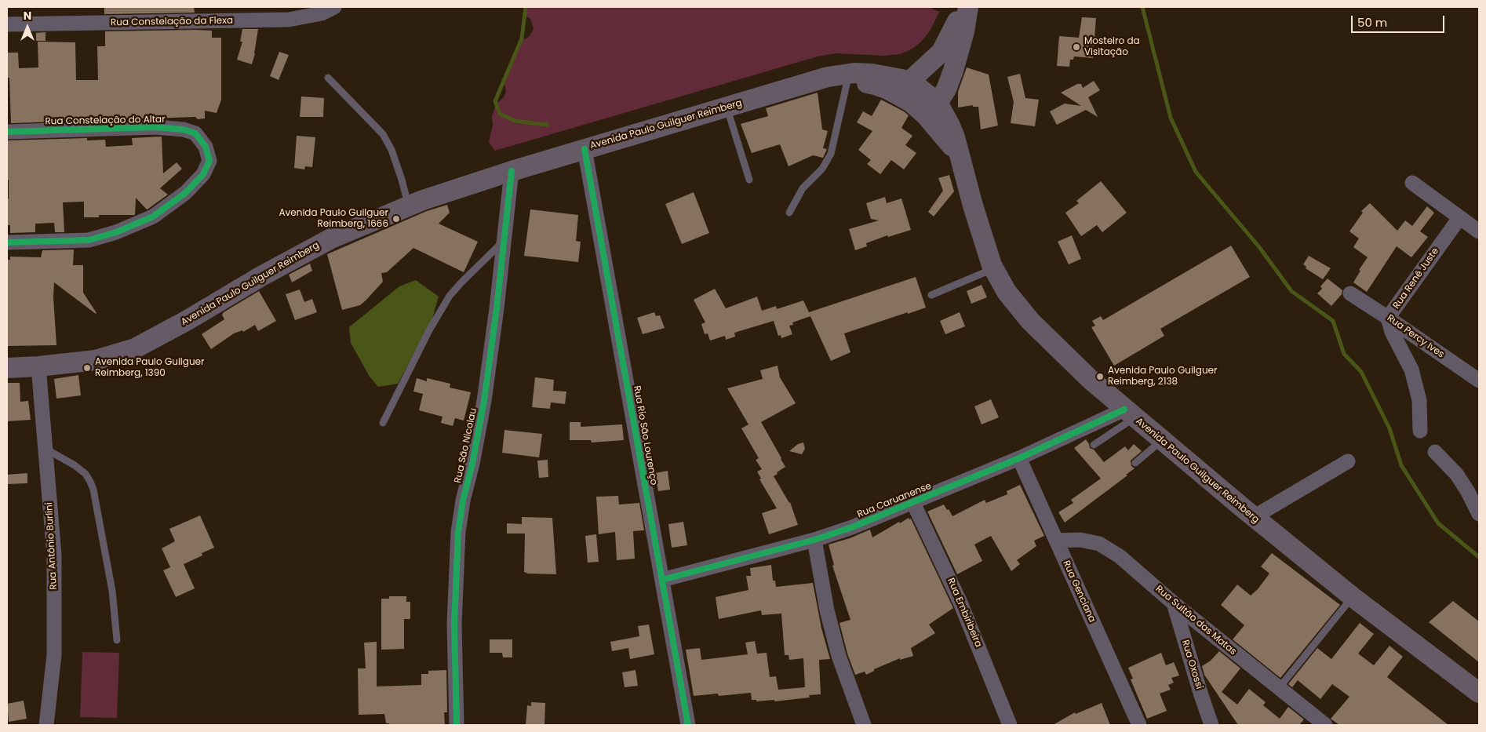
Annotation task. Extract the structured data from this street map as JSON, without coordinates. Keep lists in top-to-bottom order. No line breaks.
{"streets":{"main road":["Avenida Paulo Guilguer Reimberg"],"street":["Rua Constelação da Flexa","Rua Constelação do Altar","Rua Renê Juste","Rua Percy Ives","Rua Rio São Lourenço","Rua São Nicolau","Rua Caruanense","Rua Antônio Burlini","Rua Genciana","Rua Embiribeira","Rua Sultão das Matas","Rua Oxossi"]},"crossings":[["Avenida Paulo Guilguer Reimberg","Rua Rio São Lourenço"],["Avenida Paulo Guilguer Reimberg","Rua São Nicolau"],["Avenida Paulo Guilguer Reimberg","Rua Caruanense"],["Avenida Paulo Guilguer Reimberg","Rua Antônio Burlini"],["Rua Renê Juste","Rua Percy Ives"],["Rua Rio São Lourenço","Rua Caruanense"],["Rua Caruanense","Rua Genciana"],["Rua Caruanense","Rua Embiribeira"],["Rua Genciana","Rua Sultão das Matas"],["Rua Sultão das Matas","Rua Oxossi"]],"places":["Mosteiro da Visitação","Avenida Paulo Guilguer Reimberg, 1666","Avenida Paulo Guilguer Reimberg, 1390","Avenida Paulo Guilguer Reimberg, 2138"],"scale_bar":"50 m","north":"top"}
